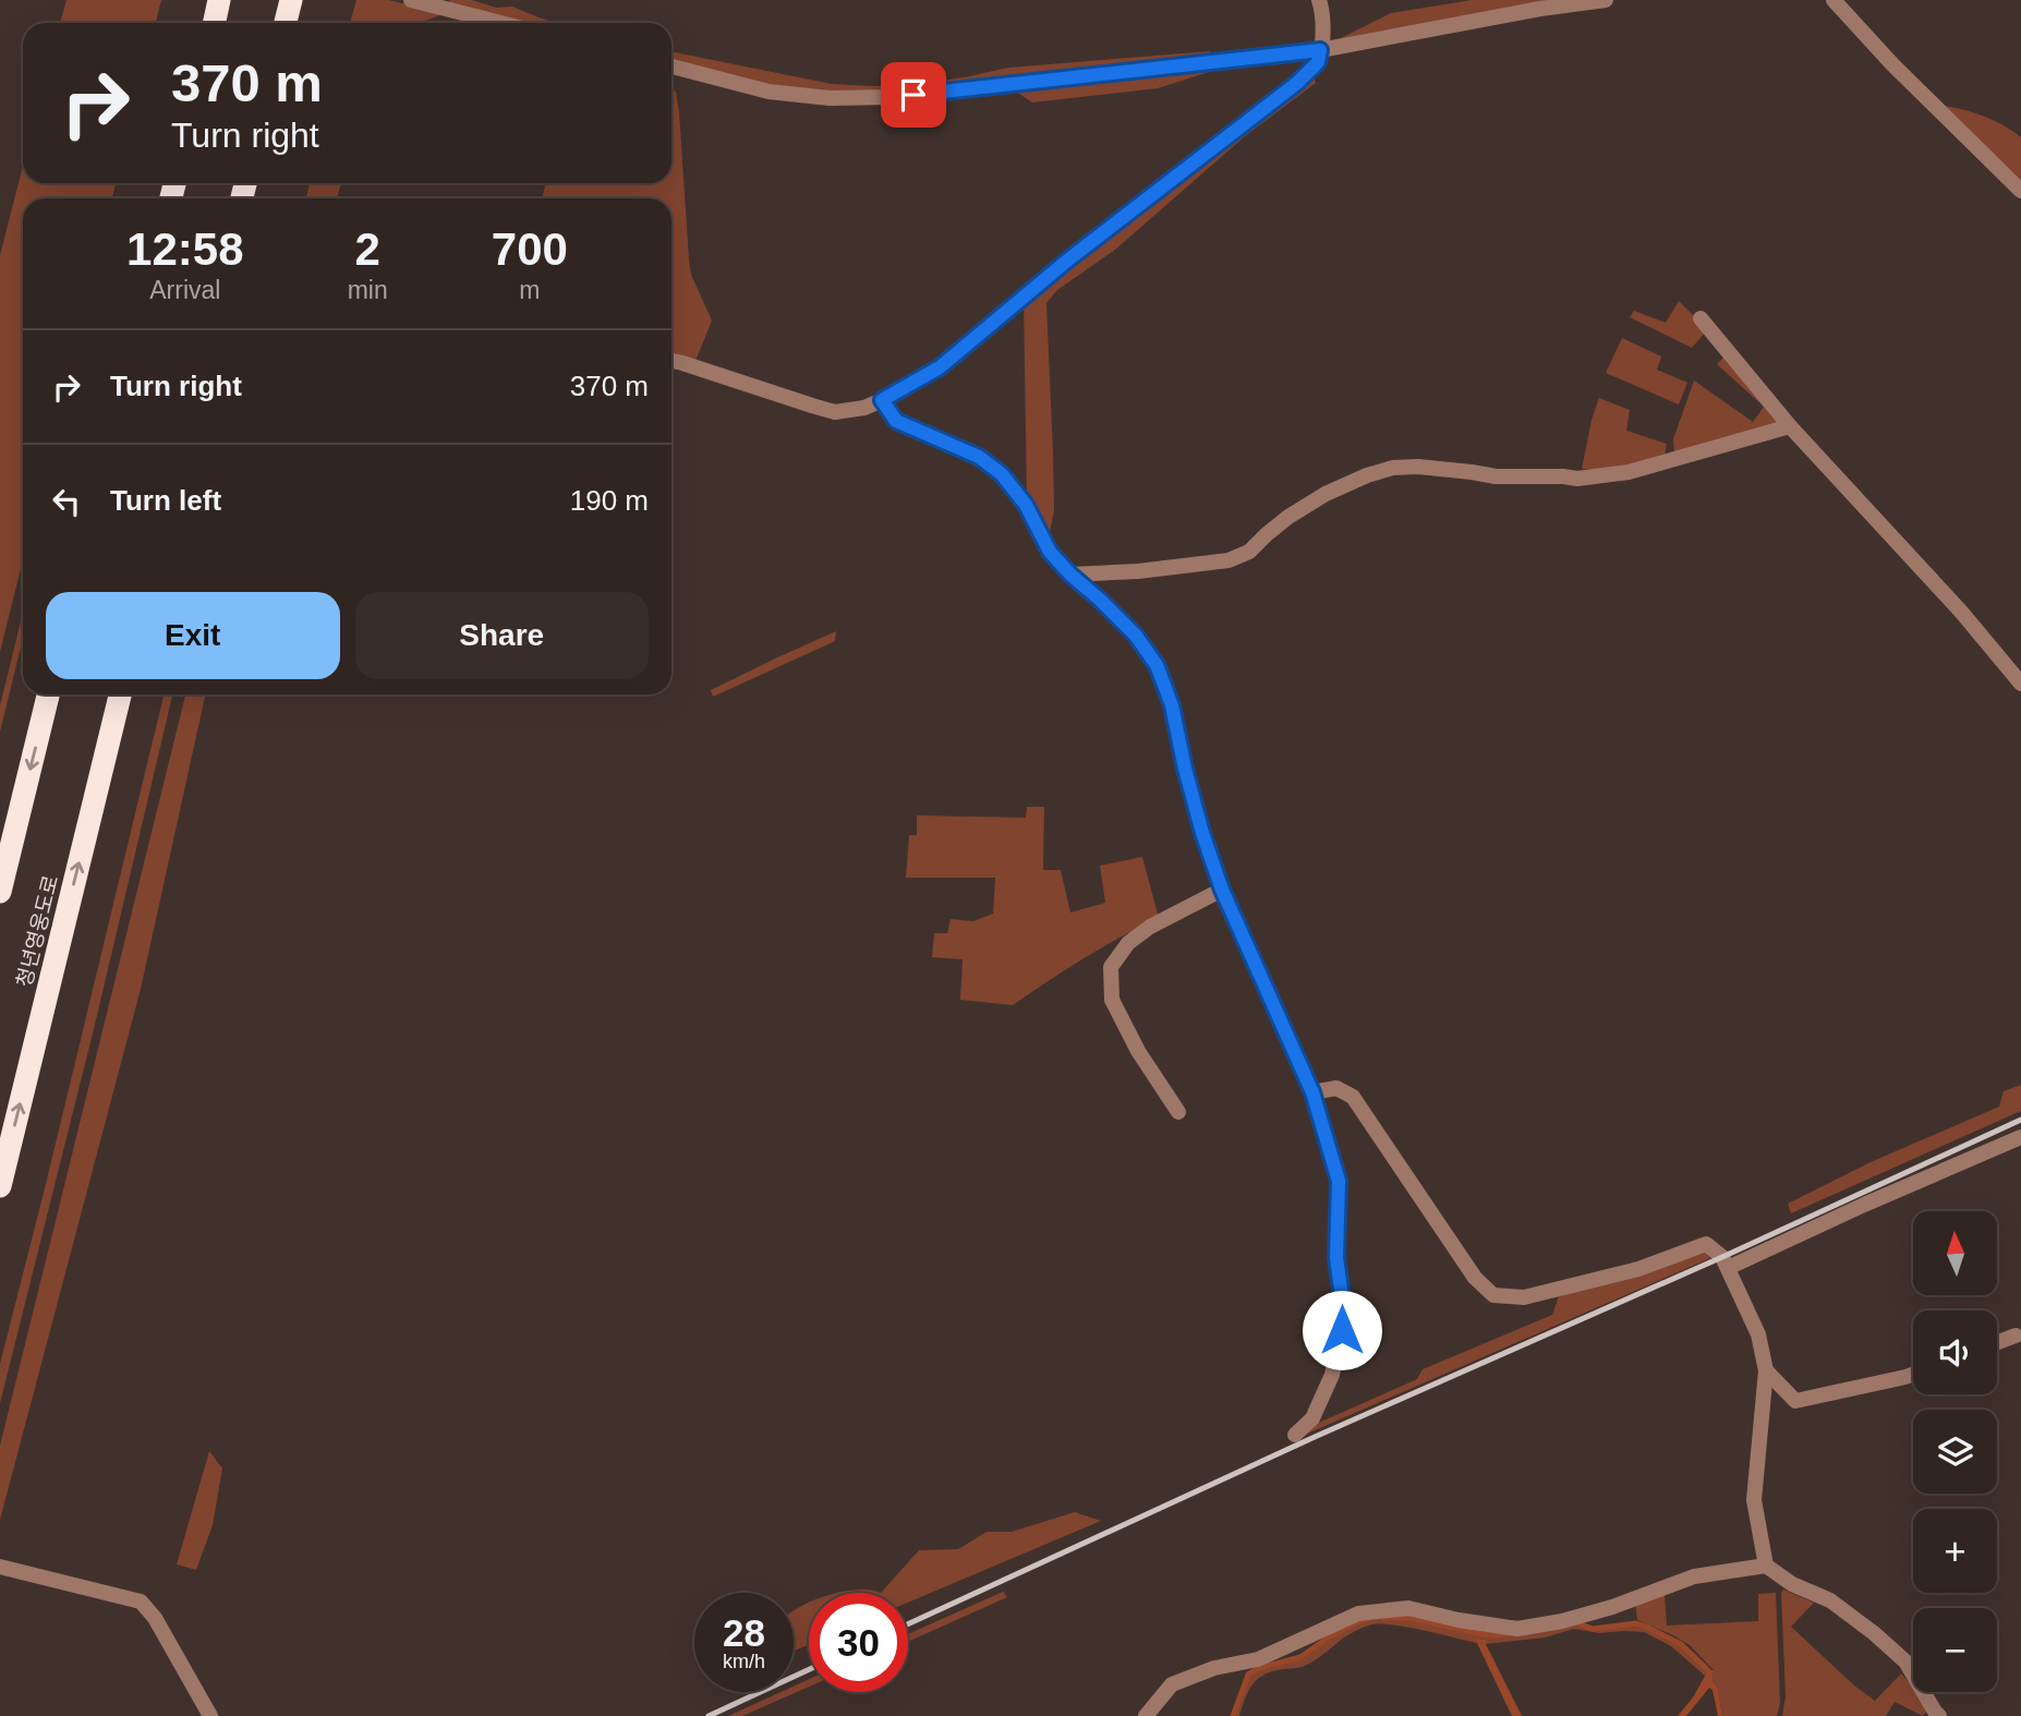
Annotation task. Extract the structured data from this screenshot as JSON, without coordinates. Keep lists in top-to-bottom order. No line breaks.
{"streets":{"highway":["청년영웅도로"]},"north":"top","page":{"turn":["370 m","Turn right"],"eta":["12:58","Arrival","2","min","700","m"],"list":[{"name":"Turn right","value":"370 m"},{"name":"Turn left","value":"190 m"}],"buttons":["Exit","Share"],"map_buttons":["+","−"],"speed":"28 km/h","limit":"30"}}
